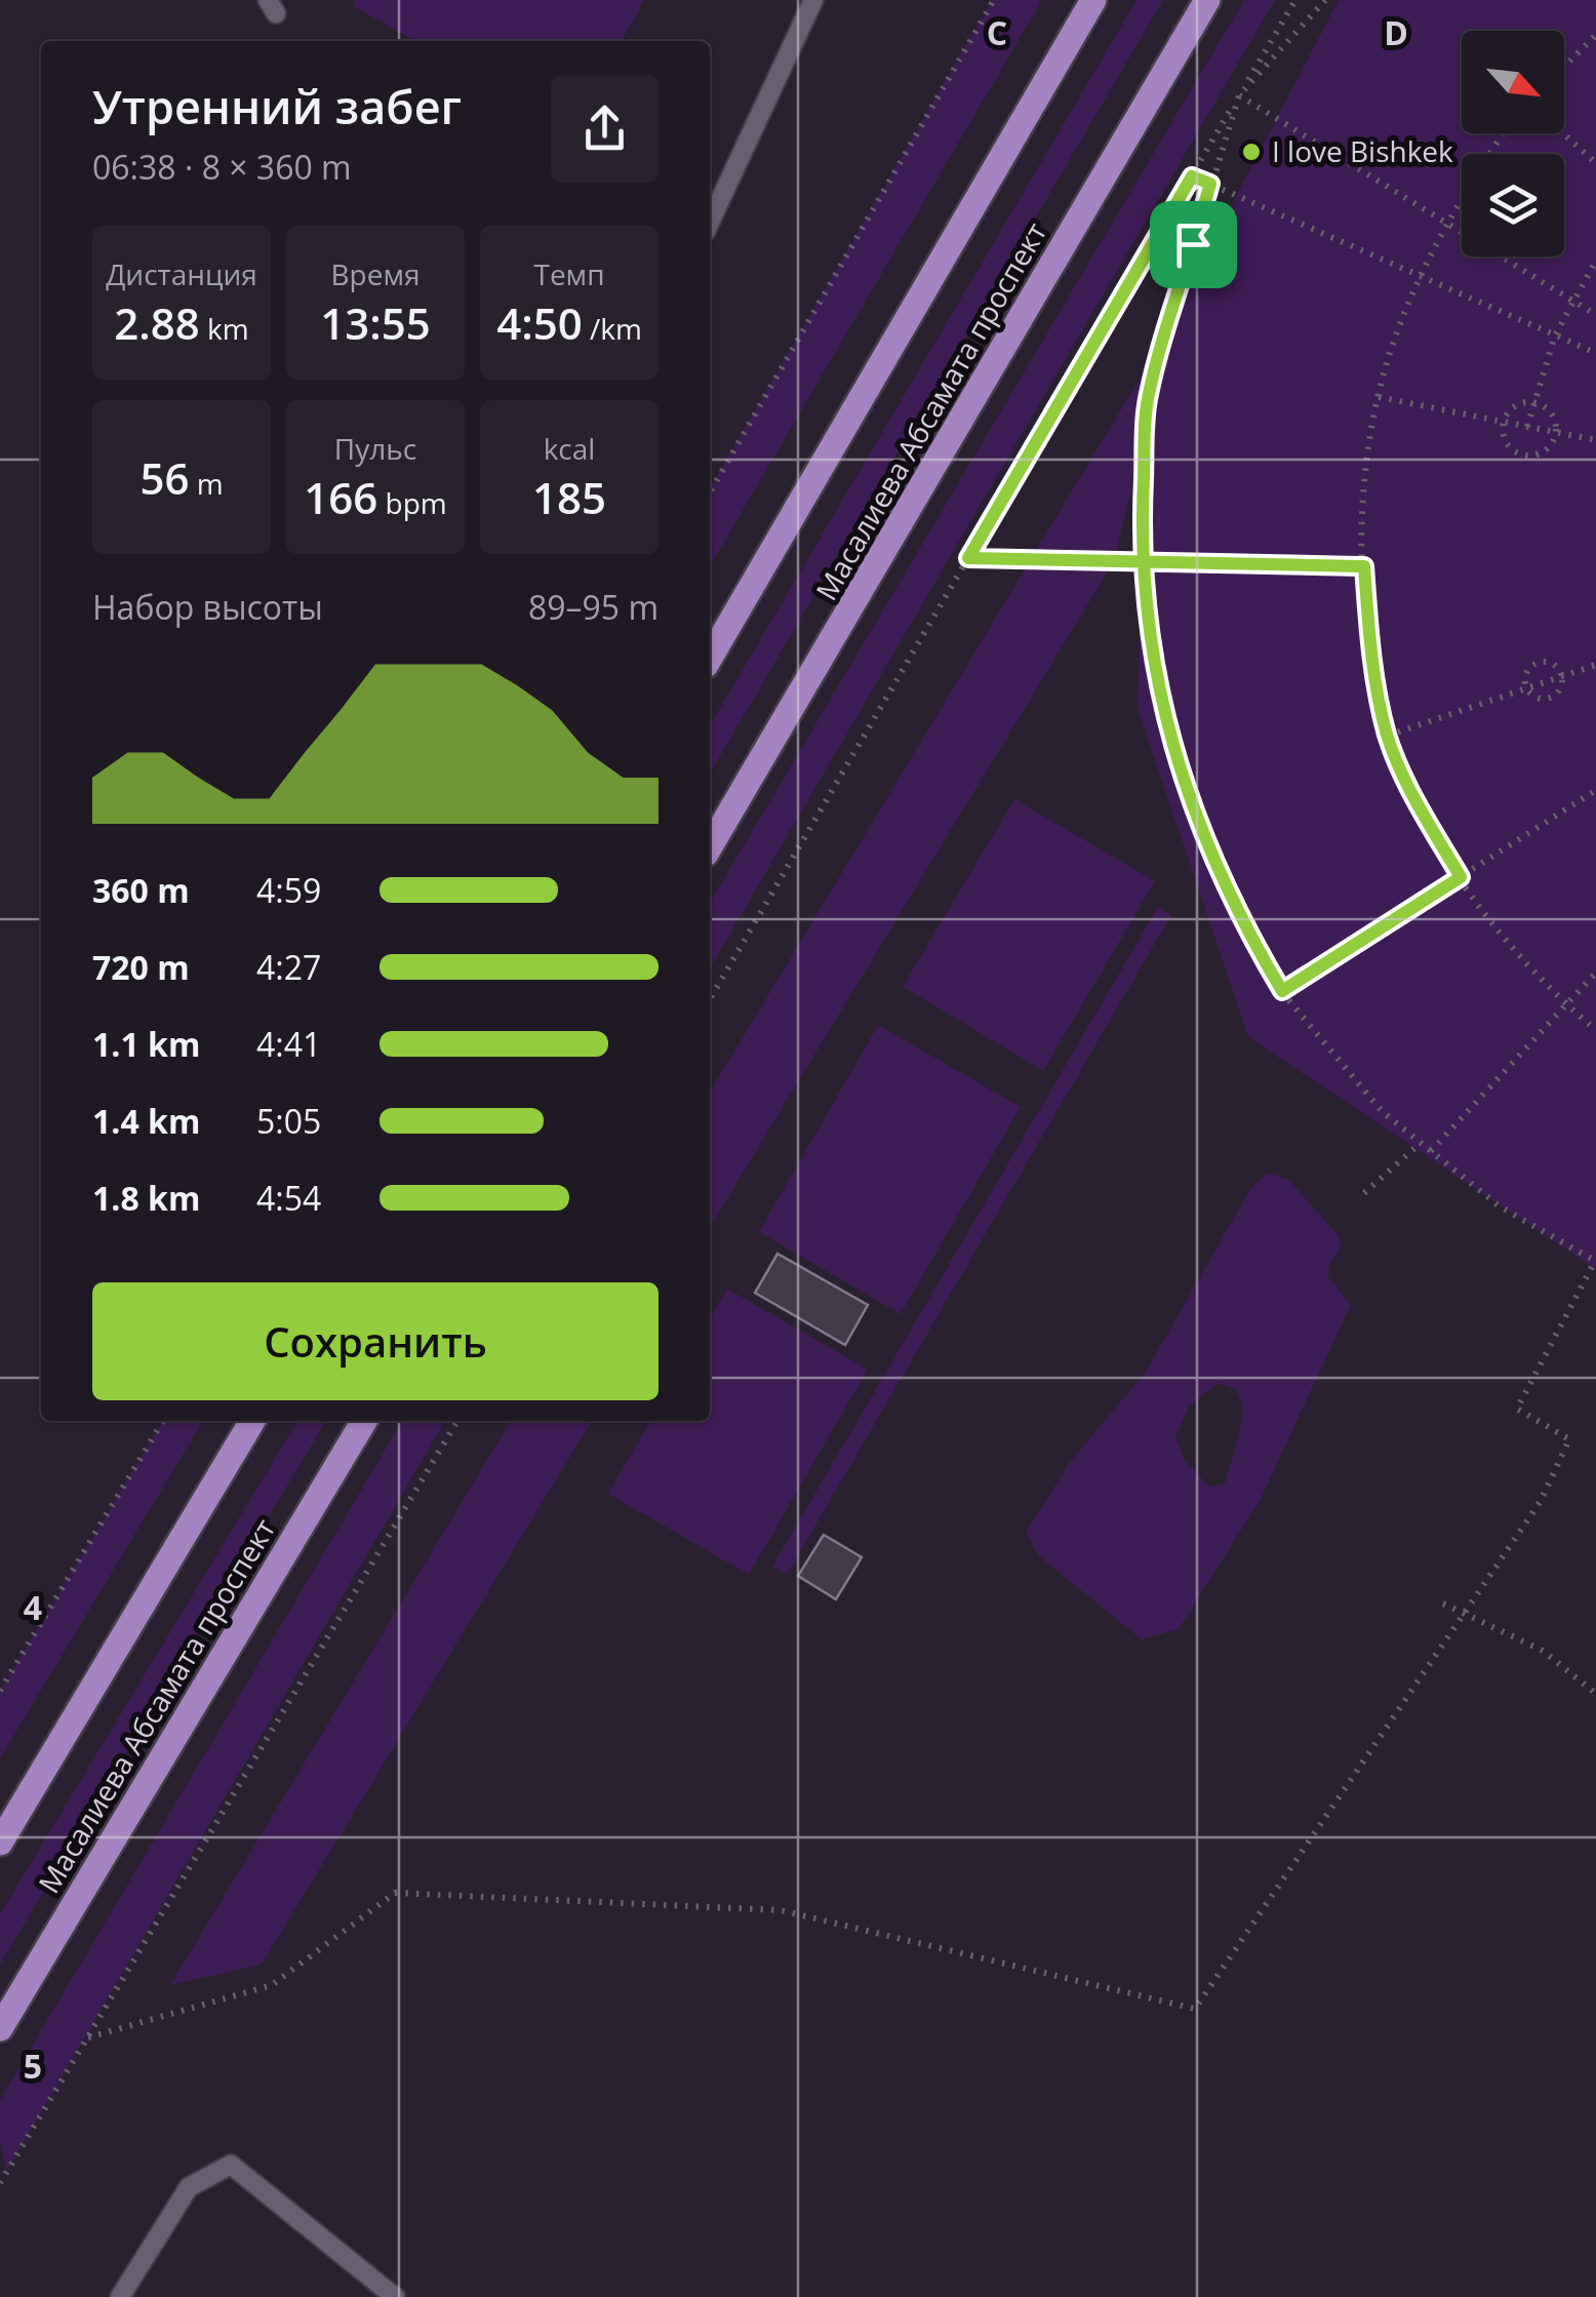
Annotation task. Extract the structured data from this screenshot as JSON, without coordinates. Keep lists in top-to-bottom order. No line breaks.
{"streets":{"main road":["Масалиева Абсамата проспект"]},"places":["I love Bishkek"],"north":"bottom right","page":{"heading":["Утренний забег","06:38 · 8 × 360 m"],"stats":[["Дистанция","2.88 km"],["Время","13:55"],["Темп","4:50 /km"],["56 m"],["Пульс","166 bpm"],["kcal","185"]],"chart":["Набор высоты","89–95 m"],"list":[{"name":"360 m","note":"4:59"},{"name":"720 m","note":"4:27"},{"name":"1.1 km","note":"4:41"},{"name":"1.4 km","note":"5:05"},{"name":"1.8 km","note":"4:54"}],"buttons":"Сохранить"},"grid":{"columns":["C","D"],"rows":["4","5"]}}
